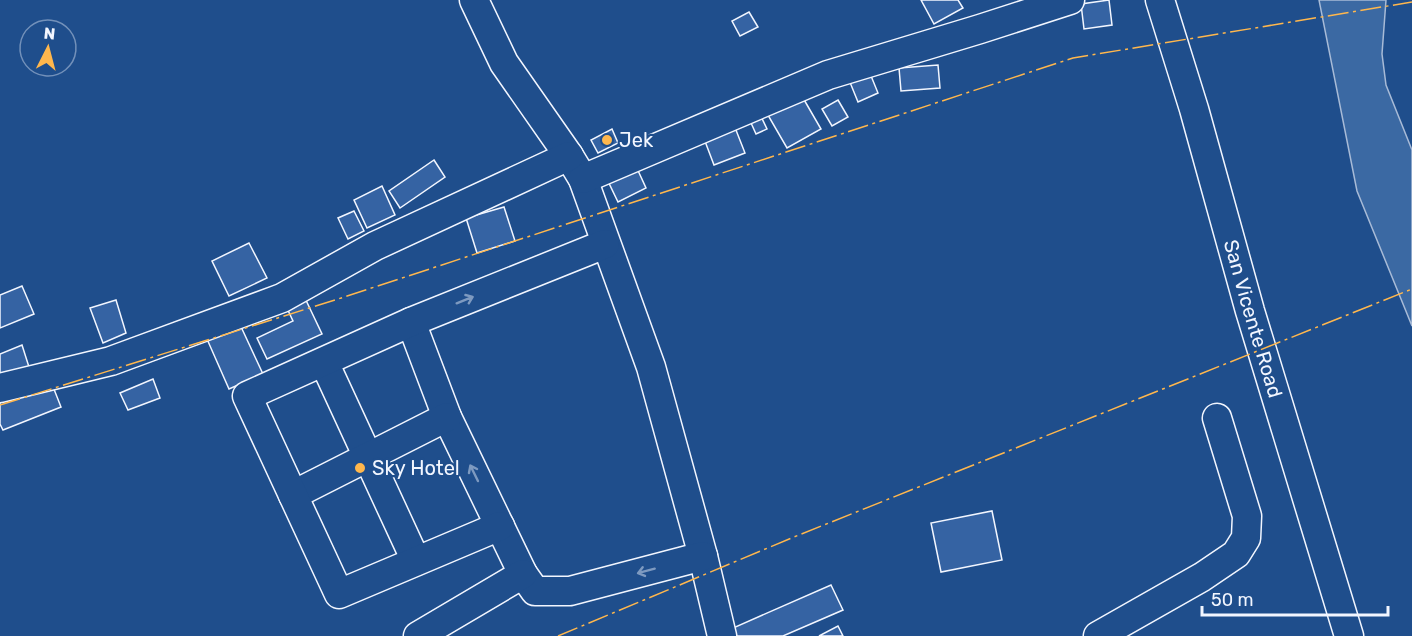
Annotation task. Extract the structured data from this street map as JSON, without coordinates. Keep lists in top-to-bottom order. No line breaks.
{"streets":{"street":["San Vicente Road"]},"places":["Jek","Sky Hotel"],"scale_bar":"50 m","north":"top"}
